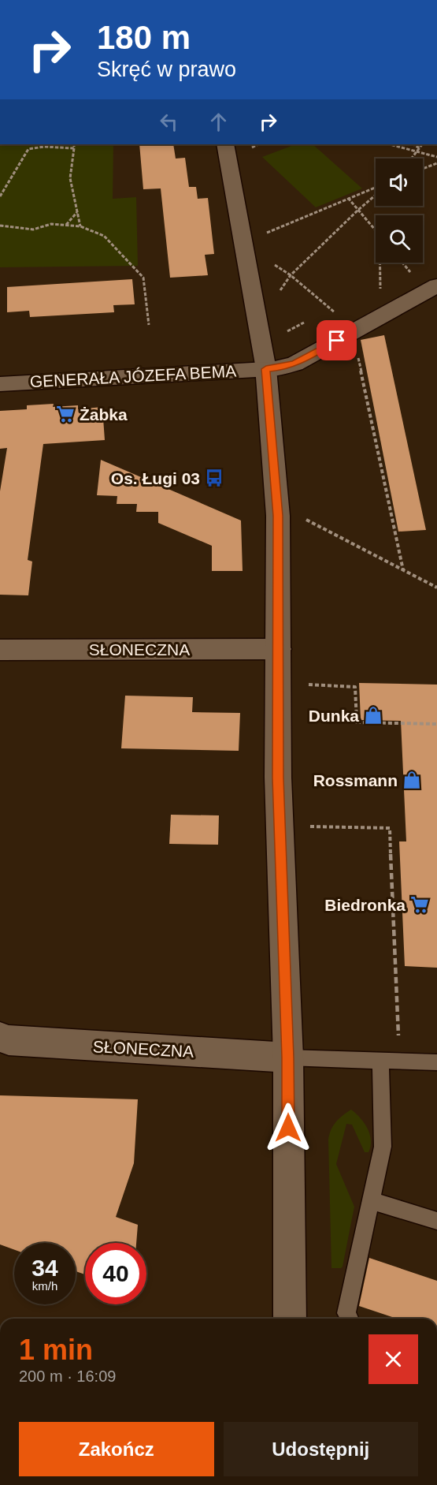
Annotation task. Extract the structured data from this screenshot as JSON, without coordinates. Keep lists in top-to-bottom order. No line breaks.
{"streets":{"street":["GENERAŁA JÓZEFA BEMA","SŁONECZNA"]},"places":{"supermarket":["Żabka","Biedronka"],"bus stop":["Os. Ługi 03"],"shop":["Dunka","Rossmann"]},"page":{"turn":["180 m","Skręć w prawo"],"speed":"34 km/h","limit":"40","heading":["1 min","200 m · 16:09"],"buttons":["Zakończ","Udostępnij"]}}
